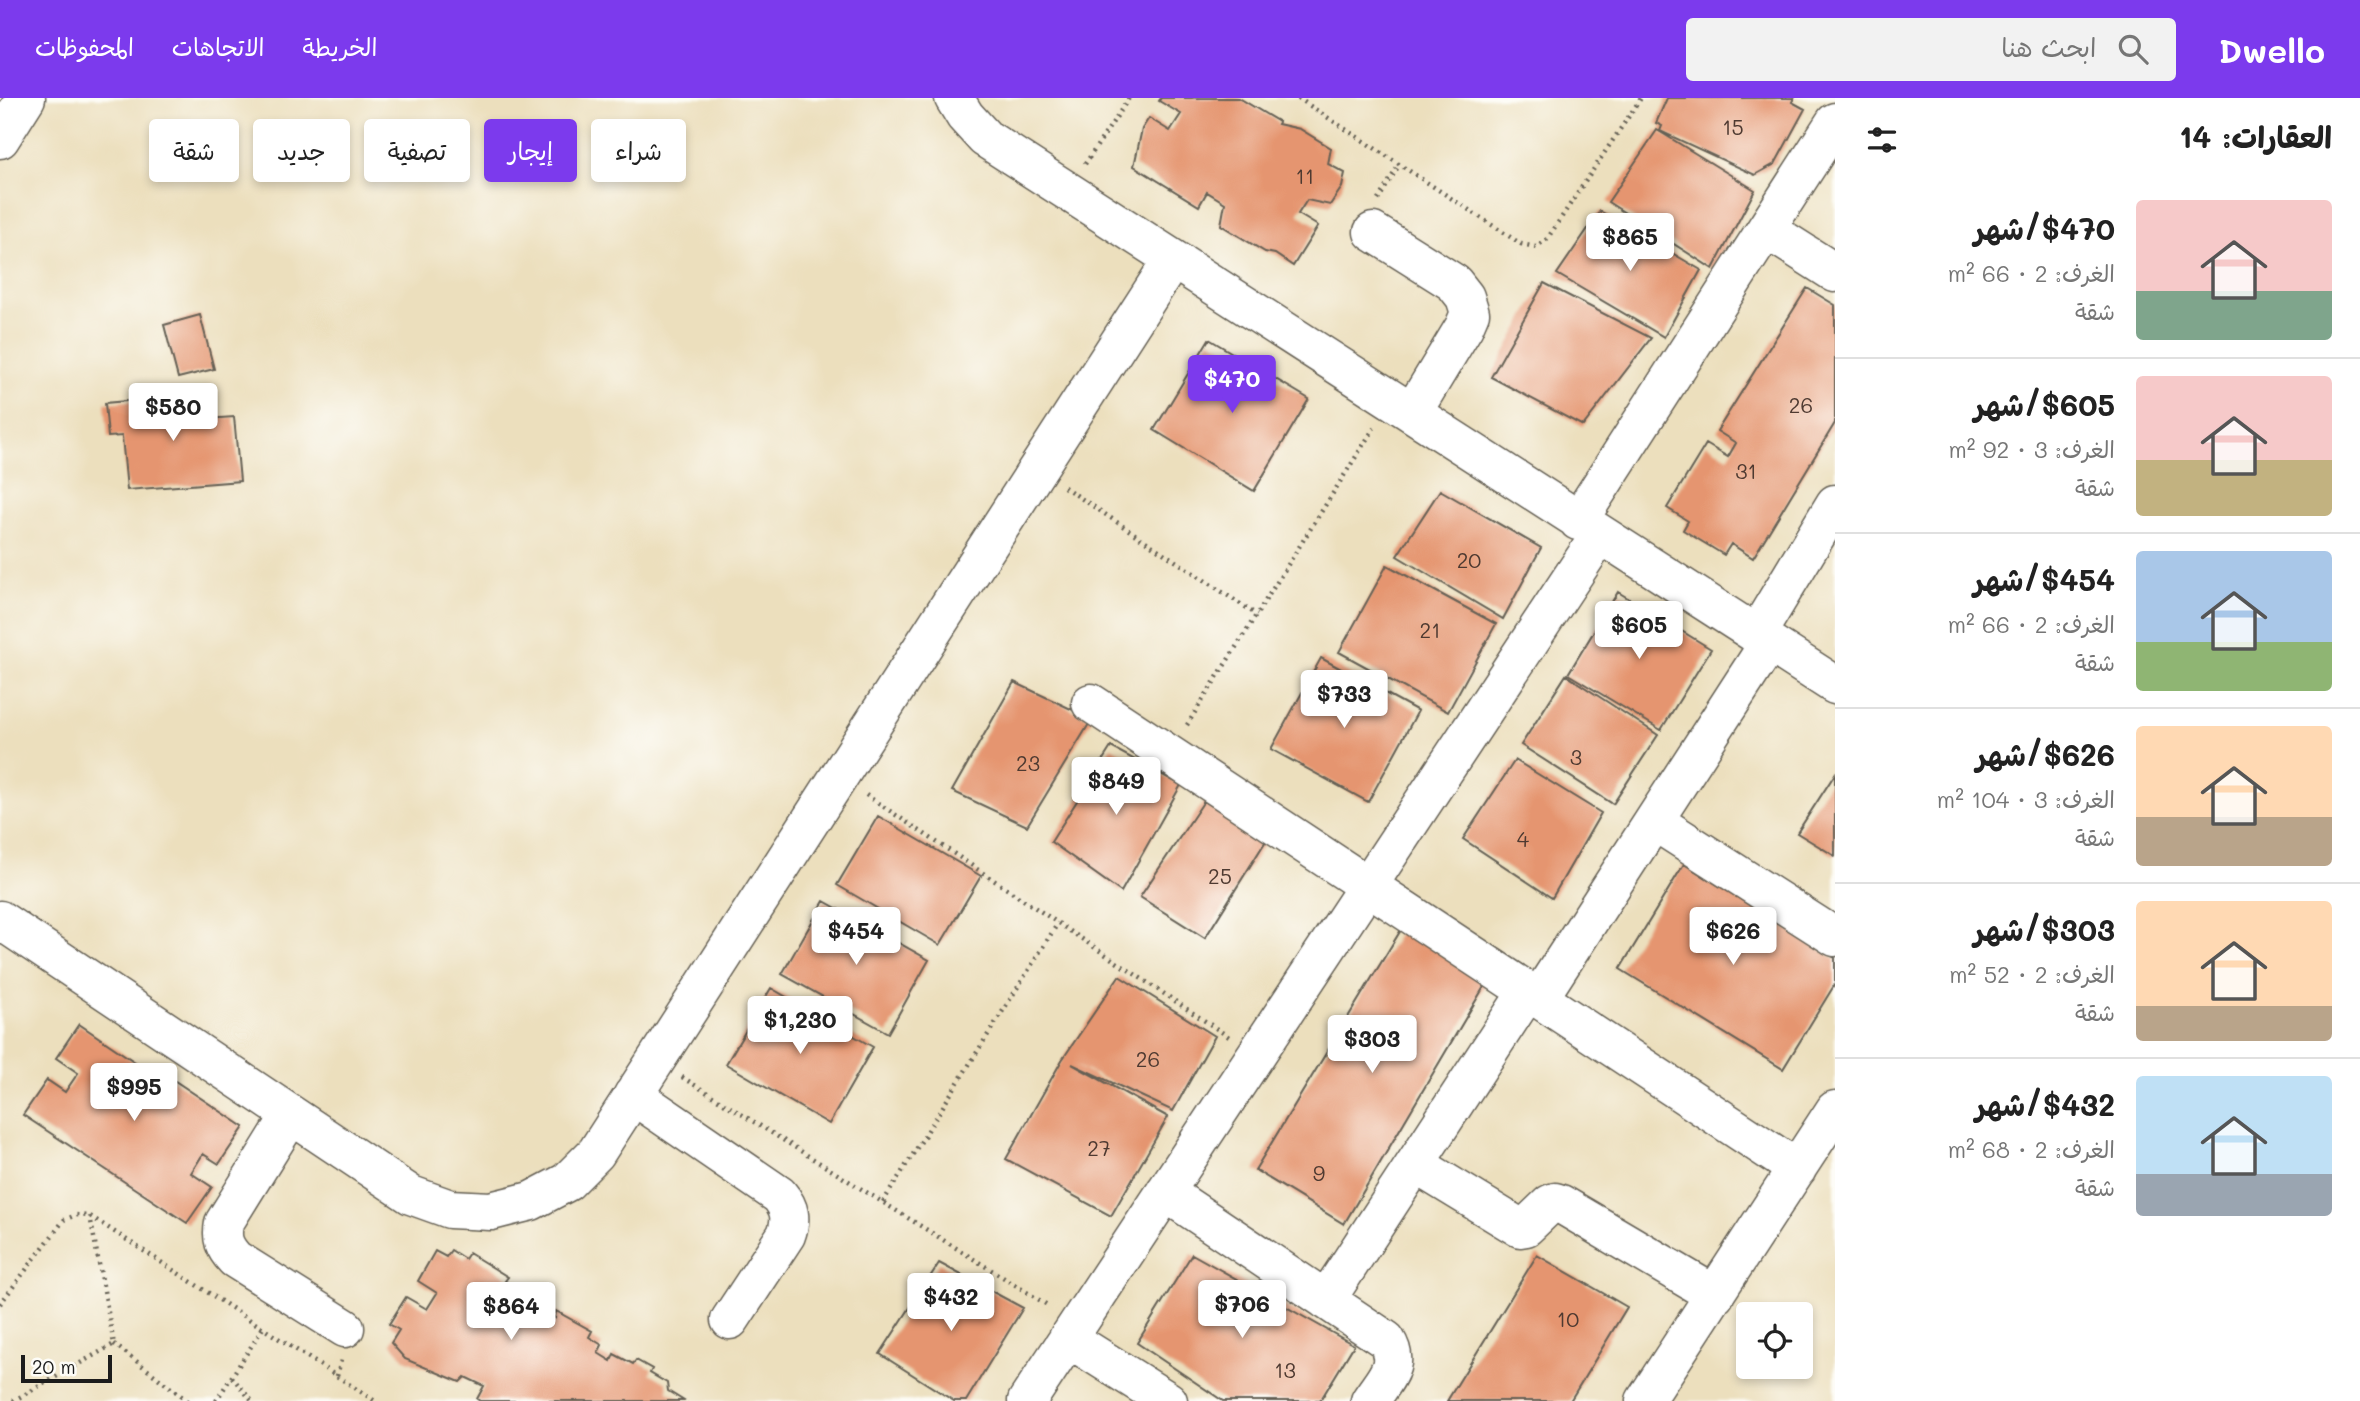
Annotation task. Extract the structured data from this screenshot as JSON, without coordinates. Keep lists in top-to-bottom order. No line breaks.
{"house_numbers":["15","11","26","31","20","21","3","23","4","25","26","27","9","10","13"],"scale_bar":"20 m","page":{"header":"Dwello","search":"ابحث هنا","nav":["الخريطة","الاتجاهات","المحفوظات"],"heading":"العقارات: 14","chip":["شراء","إيجار","تصفية","جديد","شقة"],"list":[{"name":"$470/شهر","note":"الغرف: 2 · 66 m² · شقة"},{"name":"$605/شهر","note":"الغرف: 3 · 92 m² · شقة"},{"name":"$454/شهر","note":"الغرف: 2 · 66 m² · شقة"},{"name":"$626/شهر","note":"الغرف: 3 · 104 m² · شقة"},{"name":"$303/شهر","note":"الغرف: 2 · 52 m² · شقة"},{"name":"$432/شهر","note":"الغرف: 2 · 68 m² · شقة"}],"price":["$865","$470","$580","$605","$733","$849","$454","$626","$1,230","$303","$995","$432","$706","$864"],"scale":"20 m"}}
